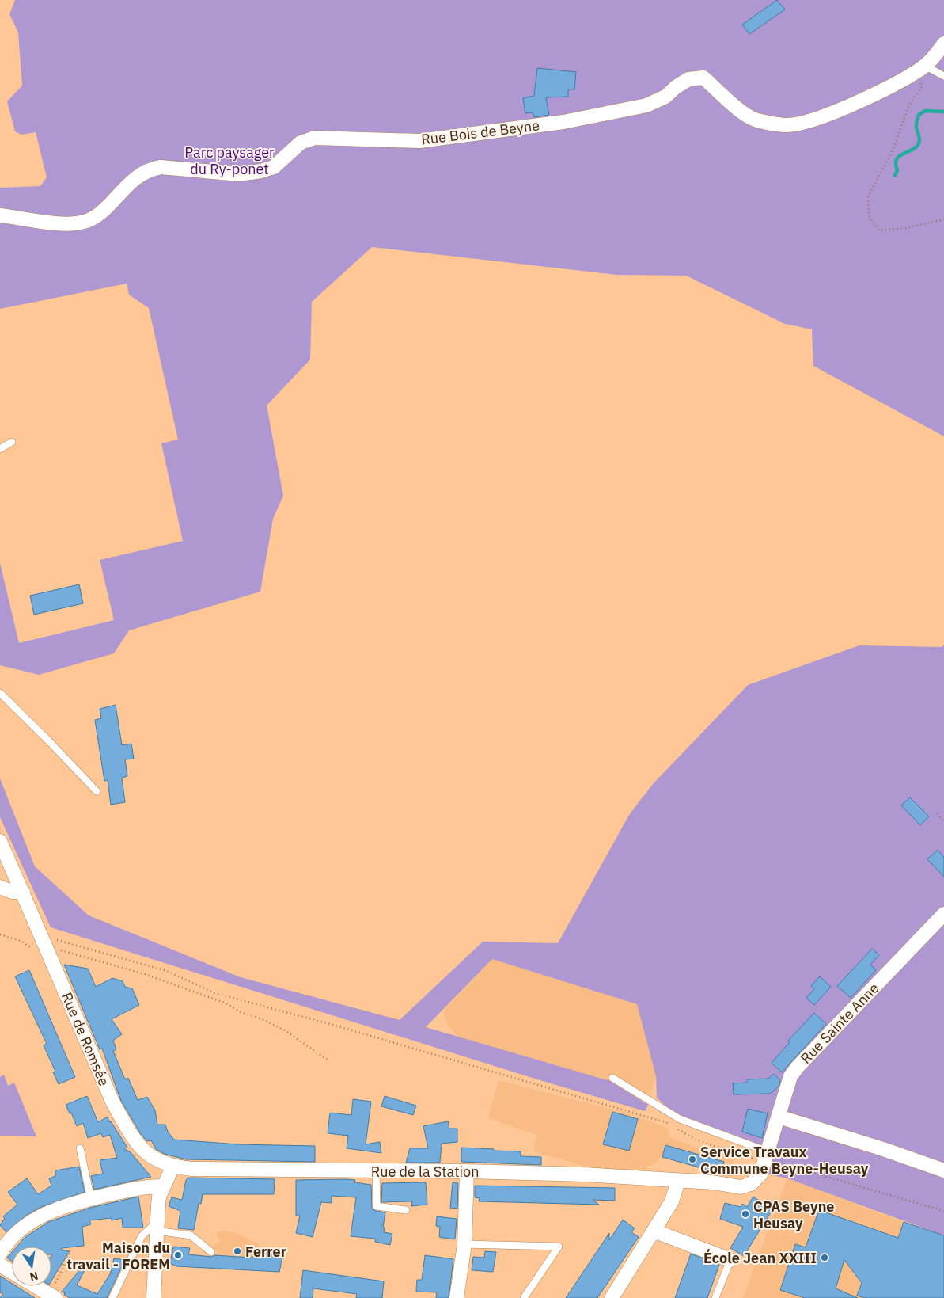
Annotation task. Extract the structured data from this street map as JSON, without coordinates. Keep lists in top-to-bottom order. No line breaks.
{"streets":{"street":["Rue Bois de Beyne","Rue Sainte Anne","Rue de Romsée","Rue de la Station"]},"crossings":[["Rue Sainte Anne","Rue de la Station"],["Rue de Romsée","Rue de la Station"]],"parks":["Parc paysager du Ry-ponet"],"places":["Service Travaux Commune Beyne-Heusay","CPAS Beyne Heusay","Ferrer","Maison du travail - FOREM","École Jean XXIII"],"north":"bottom"}
